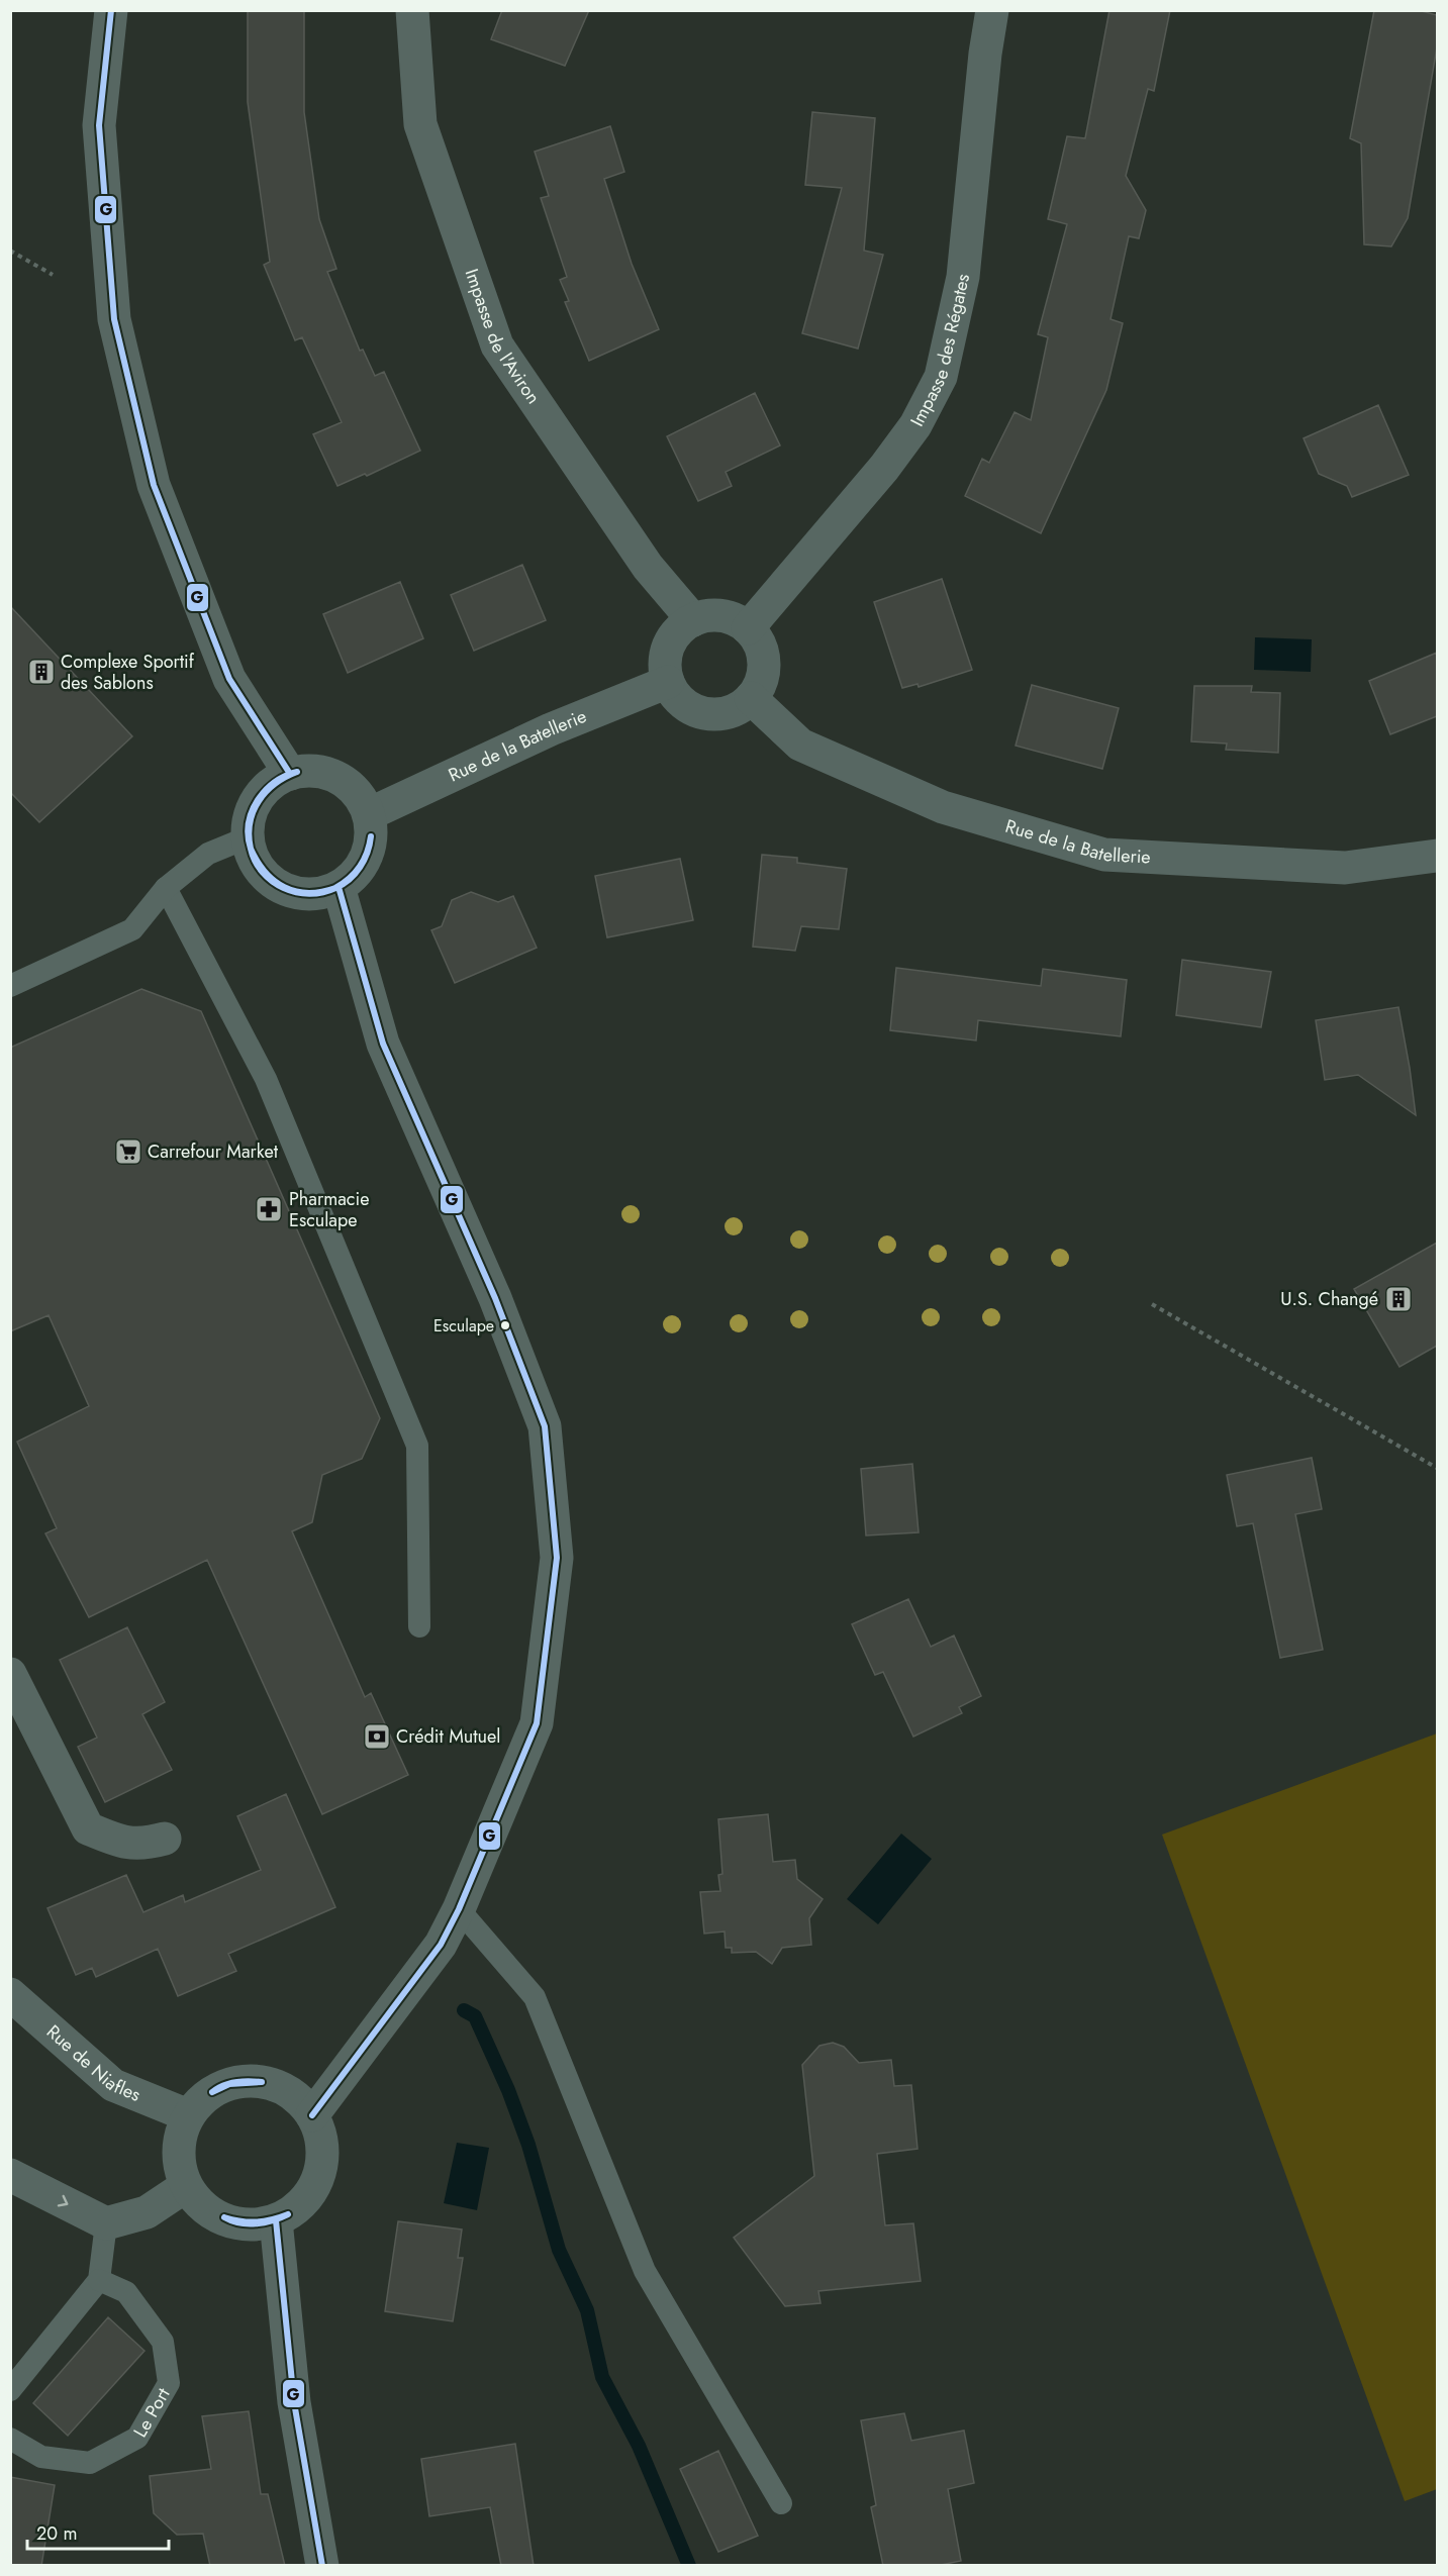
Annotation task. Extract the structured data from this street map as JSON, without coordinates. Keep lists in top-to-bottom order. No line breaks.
{"streets":{"street":["Impasse de l'Aviron","Impasse des Régates","Rue de la Batellerie","Rue de Niafles"],"lane":["Le Port"]},"crossings":[["Impasse de l'Aviron","Impasse des Régates"],["Impasse de l'Aviron","Rue de la Batellerie"],["Impasse des Régates","Rue de la Batellerie"]],"places":{"building":["Complexe Sportif des Sablons","U.S. Changé"],"supermarket":["Carrefour Market"],"pharmacy":["Pharmacie Esculape"],"other":["Esculape"],"bank":["Crédit Mutuel"]},"lines":["transit line G"],"scale_bar":"20 m"}
